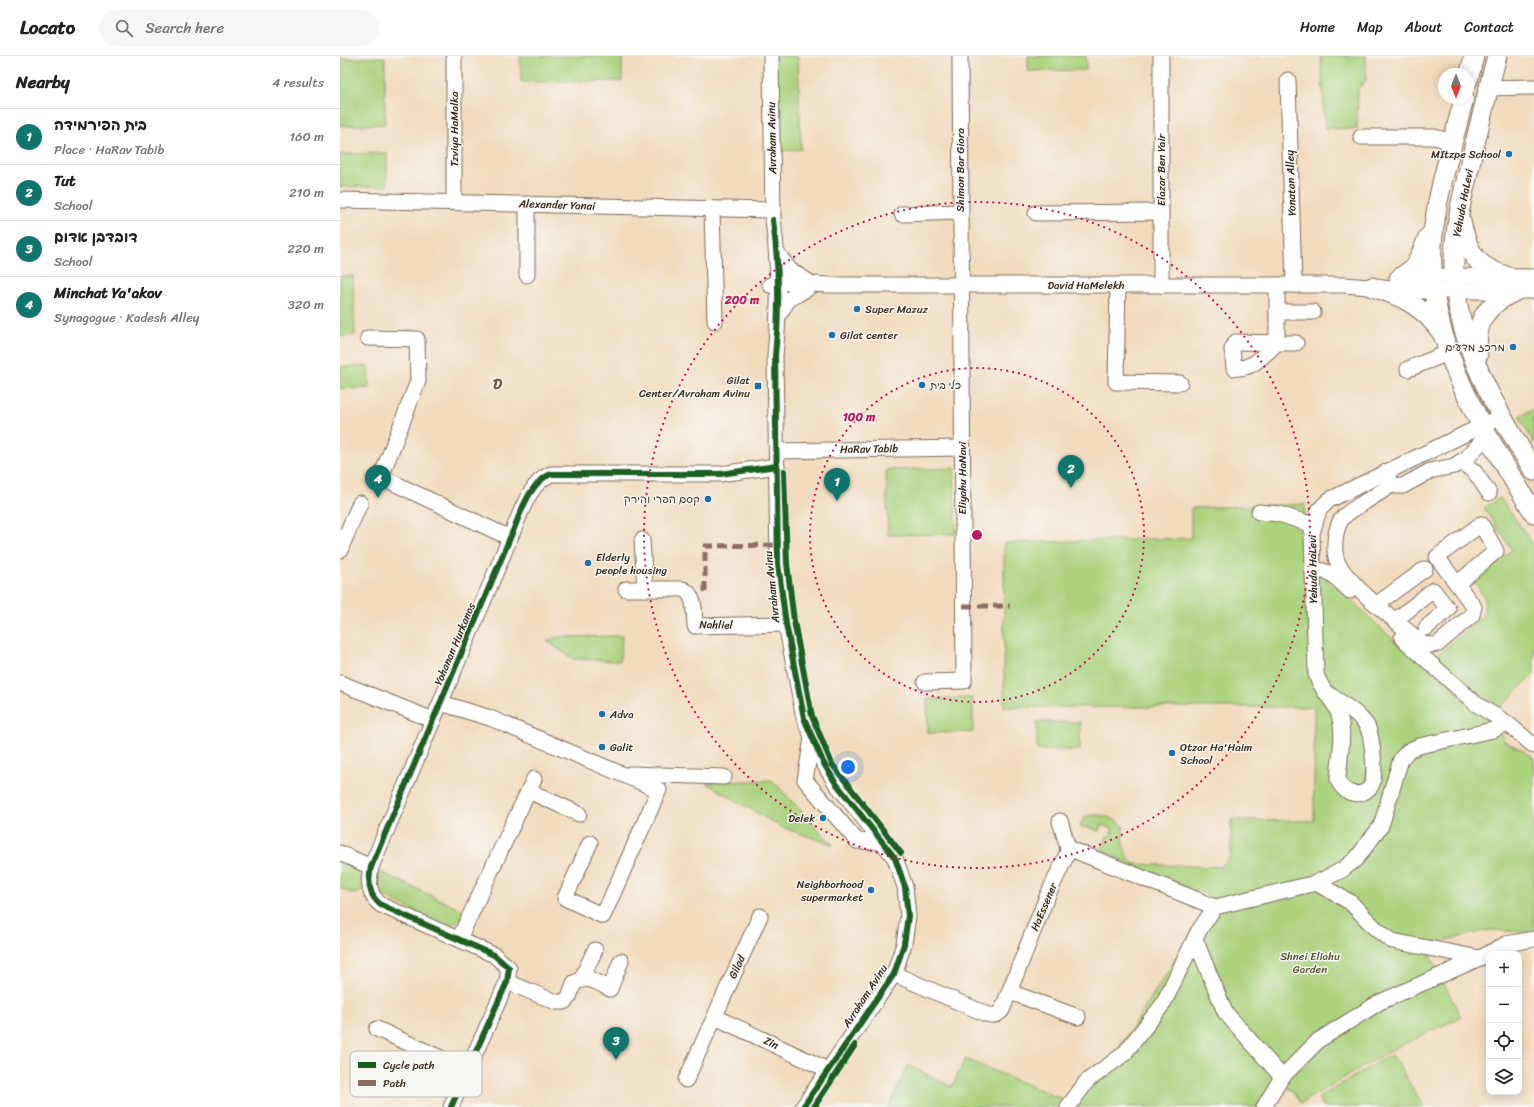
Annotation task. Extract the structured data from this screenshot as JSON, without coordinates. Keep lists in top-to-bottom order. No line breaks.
{"streets":{"main road":["Yehuda HaLevi"],"street":["Tzviya HaMalka","Avraham Avinu","Shimon Bar Giora","Elazar Ben Yair","Yonatan Alley","Alexander Yanai","David HaMelekh","HaRav Tabib","Eliyahu HaNavi","Nahliel","Yohanan Hurkanos","HaEssener","Gilad","Zin"]},"crossings":[["Tzviya HaMalka","Alexander Yanai"],["Avraham Avinu","Alexander Yanai"],["Avraham Avinu","David HaMelekh"],["Avraham Avinu","HaRav Tabib"],["Avraham Avinu","Nahliel"],["Avraham Avinu","Yohanan Hurkanos"],["Avraham Avinu","HaEssener"],["Avraham Avinu","Zin"],["Shimon Bar Giora","David HaMelekh"],["Shimon Bar Giora","Eliyahu HaNavi"],["Elazar Ben Yair","David HaMelekh"],["Yonatan Alley","David HaMelekh"],["Yehuda HaLevi","David HaMelekh"],["David HaMelekh","Eliyahu HaNavi"],["HaRav Tabib","Eliyahu HaNavi"],["Gilad","Zin"]],"districts":["D"],"parks":["Shnei Eliahu Garden"],"places":{"other":["MItzpe School","Super Mazuz","Gilat center","מרכז מדעים","כלי בית","קסם הפרי והירק","Elderly people housing","Adva","Galit","Otzar Ha'Haim School","Delek","Neighborhood supermarket"],"transit":["Gilat Center/Avraham Avinu"]},"legend":["Cycle path","Path"],"north":"bottom","page":{"header":"Locato","search":"Search here","nav":["Home","Map","About","Contact"],"heading":["Nearby","4 results"],"list":[{"mark":"1","name":"בית הפירמידה","note":"Place · HaRav Tabib","value":"160 m"},{"mark":"2","name":"Tut","note":"School","value":"210 m"},{"mark":"3","name":"דובדבן אדום","note":"School","value":"220 m"},{"mark":"4","name":"Minchat Ya'akov","note":"Synagogue · Kadesh Alley","value":"320 m"}],"pins":["2","4","1","3"],"map_buttons":["+","−"]},"rings":["200 m","100 m"]}
